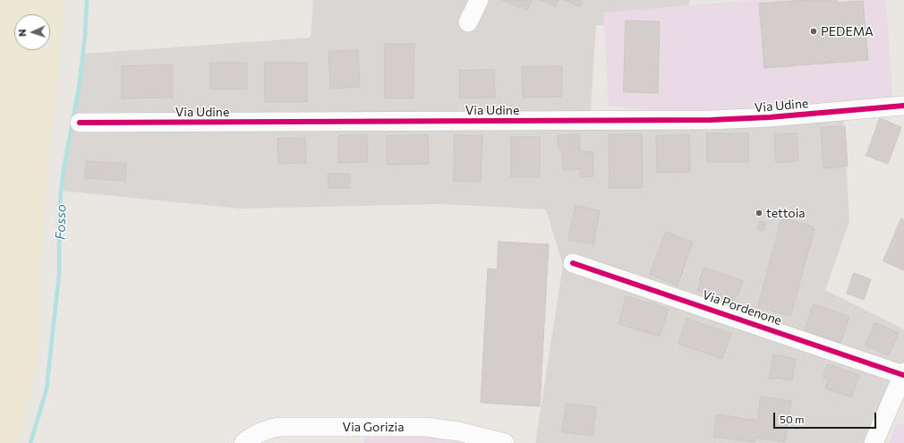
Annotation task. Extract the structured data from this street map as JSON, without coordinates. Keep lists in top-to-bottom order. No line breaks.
{"streets":{"street":["Via Udine","Via Pordenone","Via Gorizia"]},"water":["Fosso"],"places":["PEDEMA","tettoia"],"scale_bar":"50 m","north":"left"}
